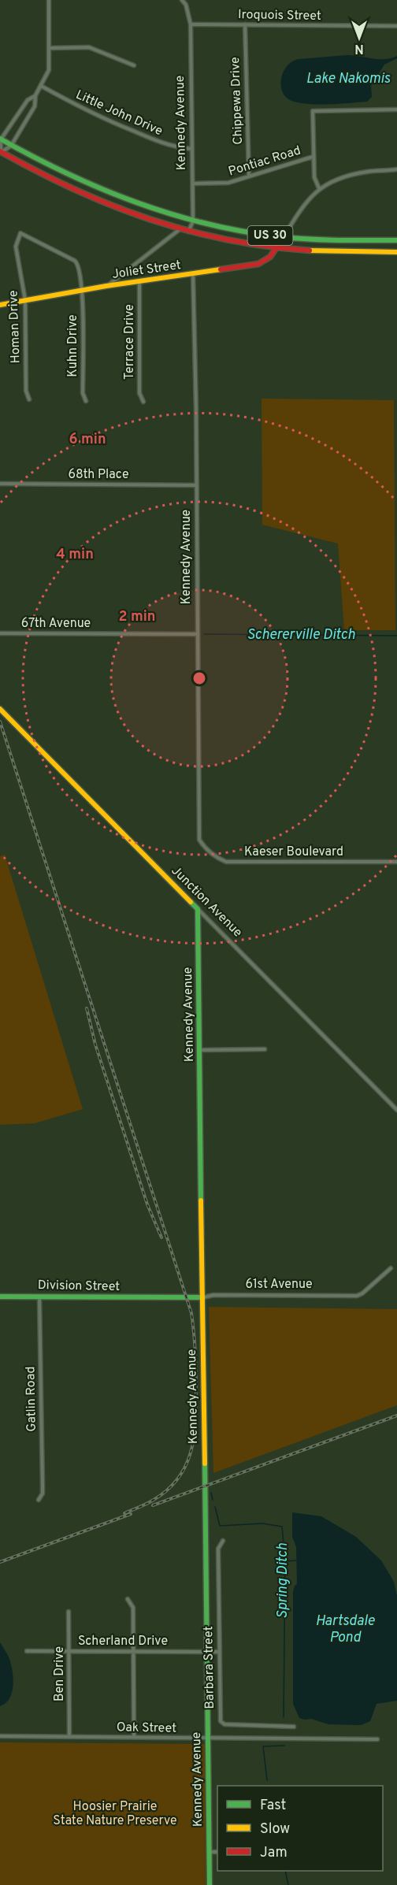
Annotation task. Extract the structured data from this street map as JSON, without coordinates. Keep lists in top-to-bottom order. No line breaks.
{"streets":{"street":["Iroquois Street","Chippewa Drive","Little John Drive","Kennedy Avenue","Pontiac Road","US 30","Joliet Street","Homan Drive","Terrace Drive","Kuhn Drive","68th Place","67th Avenue","Kaeser Boulevard","Junction Avenue","61st Avenue","Division Street","Gatlin Road","Scherland Drive","Barbara Street","Ben Drive","Oak Street"]},"crossings":[["Iroquois Street","Chippewa Drive"],["Iroquois Street","Kennedy Avenue"],["Chippewa Drive","Pontiac Road"],["Little John Drive","Kennedy Avenue"],["Kennedy Avenue","Pontiac Road"],["Kennedy Avenue","US 30"],["Kennedy Avenue","Joliet Street"],["Kennedy Avenue","68th Place"],["Kennedy Avenue","67th Avenue"],["Kennedy Avenue","Kaeser Boulevard"],["Kennedy Avenue","Junction Avenue"],["Kennedy Avenue","61st Avenue"],["Kennedy Avenue","Scherland Drive"],["Kennedy Avenue","Oak Street"],["US 30","Joliet Street"],["Joliet Street","Homan Drive"],["Joliet Street","Terrace Drive"],["Joliet Street","Kuhn Drive"],["Homan Drive","Kuhn Drive"],["61st Avenue","Division Street"],["Division Street","Gatlin Road"],["Scherland Drive","Barbara Street"],["Scherland Drive","Ben Drive"],["Ben Drive","Oak Street"]],"water":["Lake Nakomis","Schererville Ditch","Spring Ditch","Hartsdale Pond"],"parks":["Hoosier Prairie State Nature Preserve"],"legend":["Fast","Slow","Jam"],"north":"bottom","rings":["6 min","4 min","2 min"]}
